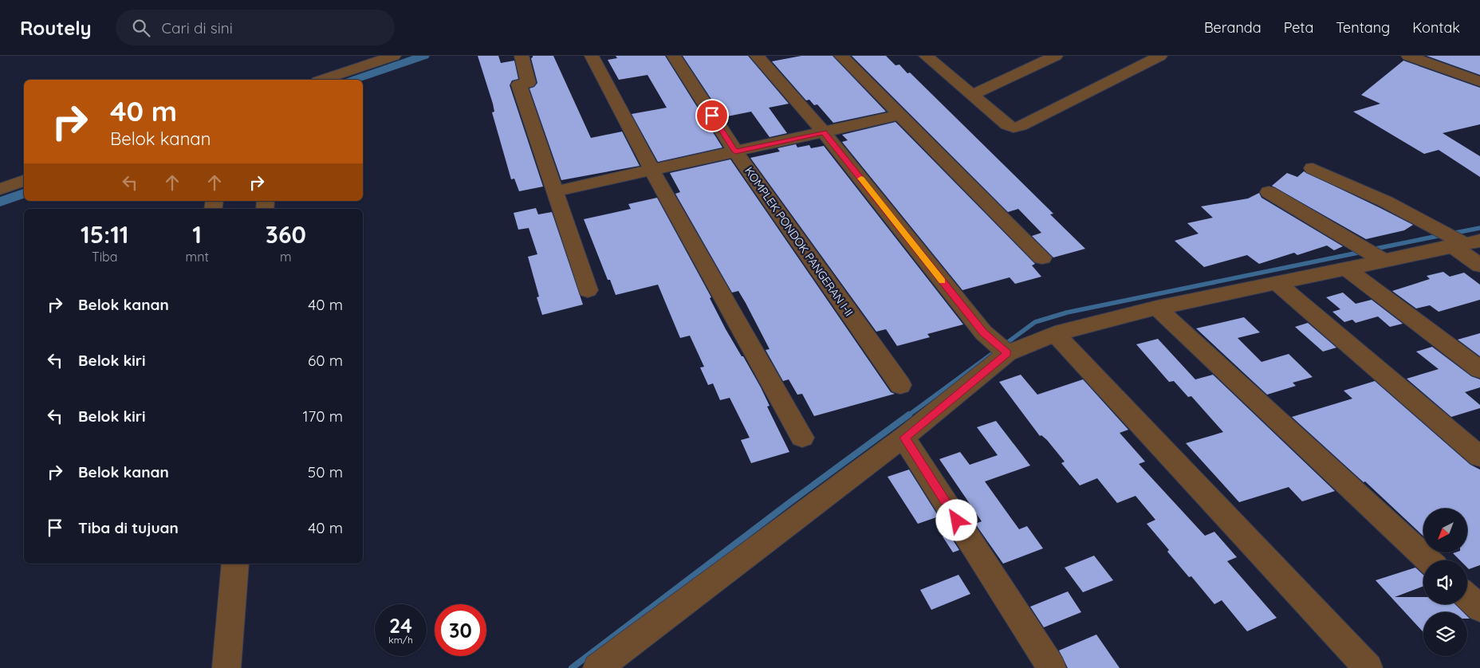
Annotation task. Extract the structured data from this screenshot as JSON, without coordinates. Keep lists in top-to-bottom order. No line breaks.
{"streets":{"street":["KOMPLEK PONDOK PANGERAN I-II"]},"north":"bottom left","page":{"header":"Routely","search":"Cari di sini","nav":["Beranda","Peta","Tentang","Kontak"],"turn":["40 m","Belok kanan"],"eta":["15:11","Tiba","1","mnt","360","m"],"list":[{"name":"Belok kanan","value":"40 m"},{"name":"Belok kiri","value":"60 m"},{"name":"Belok kiri","value":"170 m"},{"name":"Belok kanan","value":"50 m"},{"name":"Tiba di tujuan","value":"40 m"}],"speed":"24 km/h","limit":"30"}}
